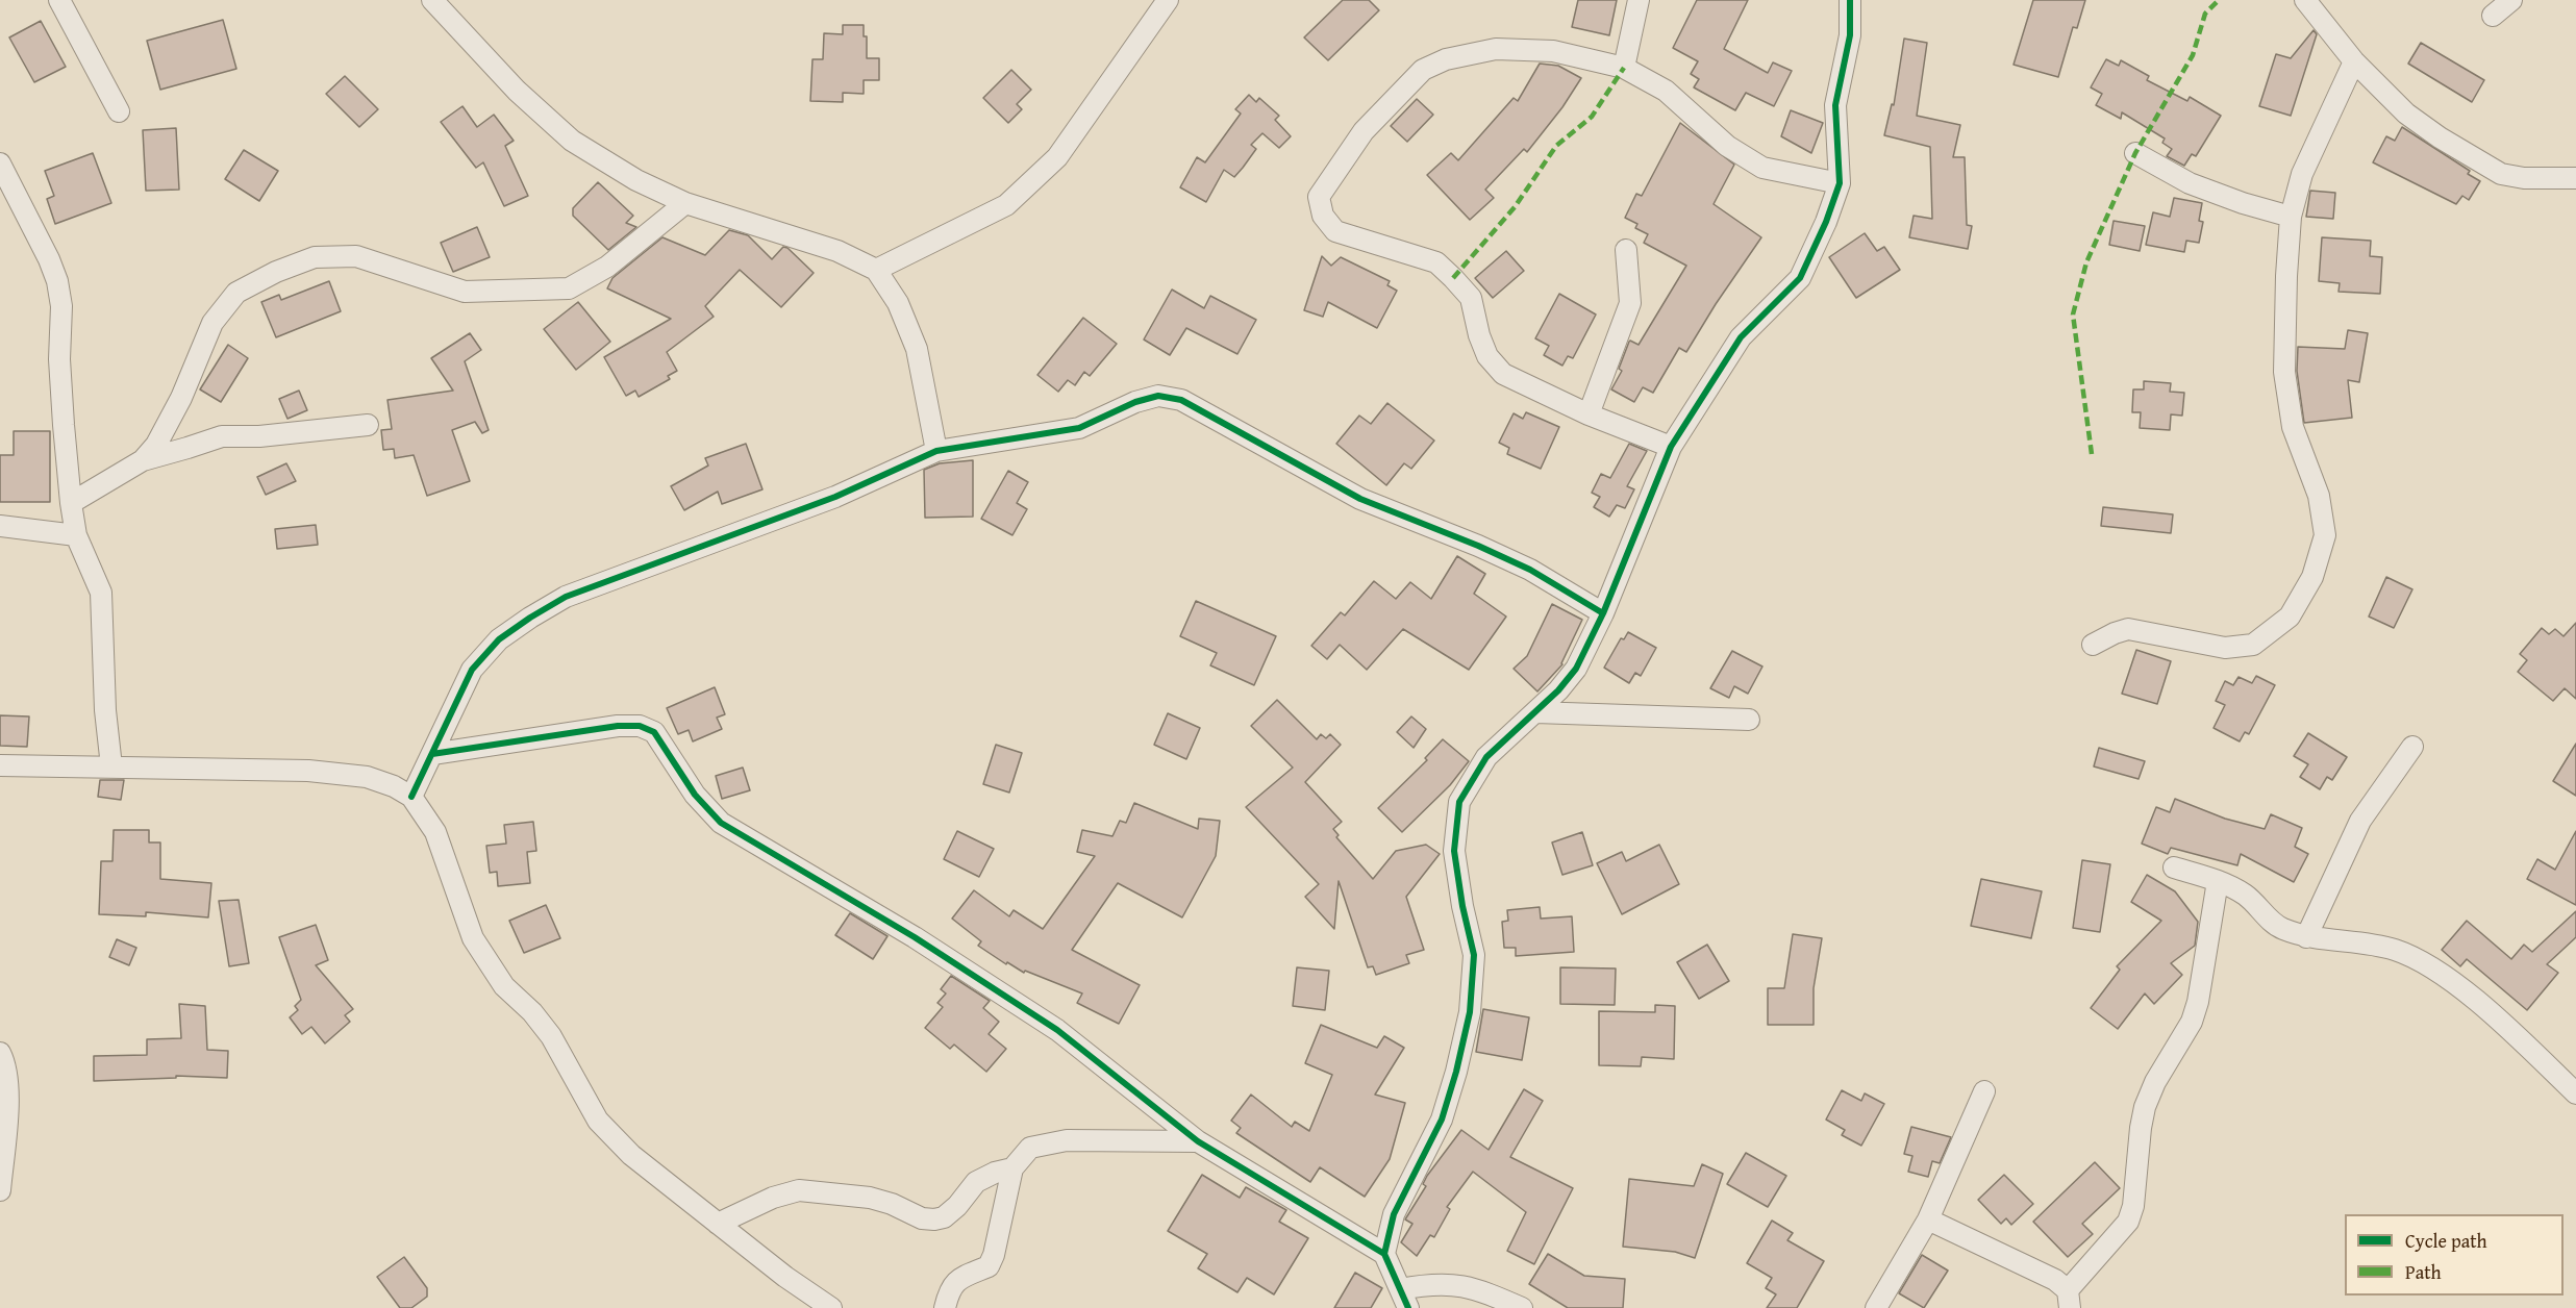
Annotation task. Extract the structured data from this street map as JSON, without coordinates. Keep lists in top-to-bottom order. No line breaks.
{"legend":["Cycle path","Path"]}
